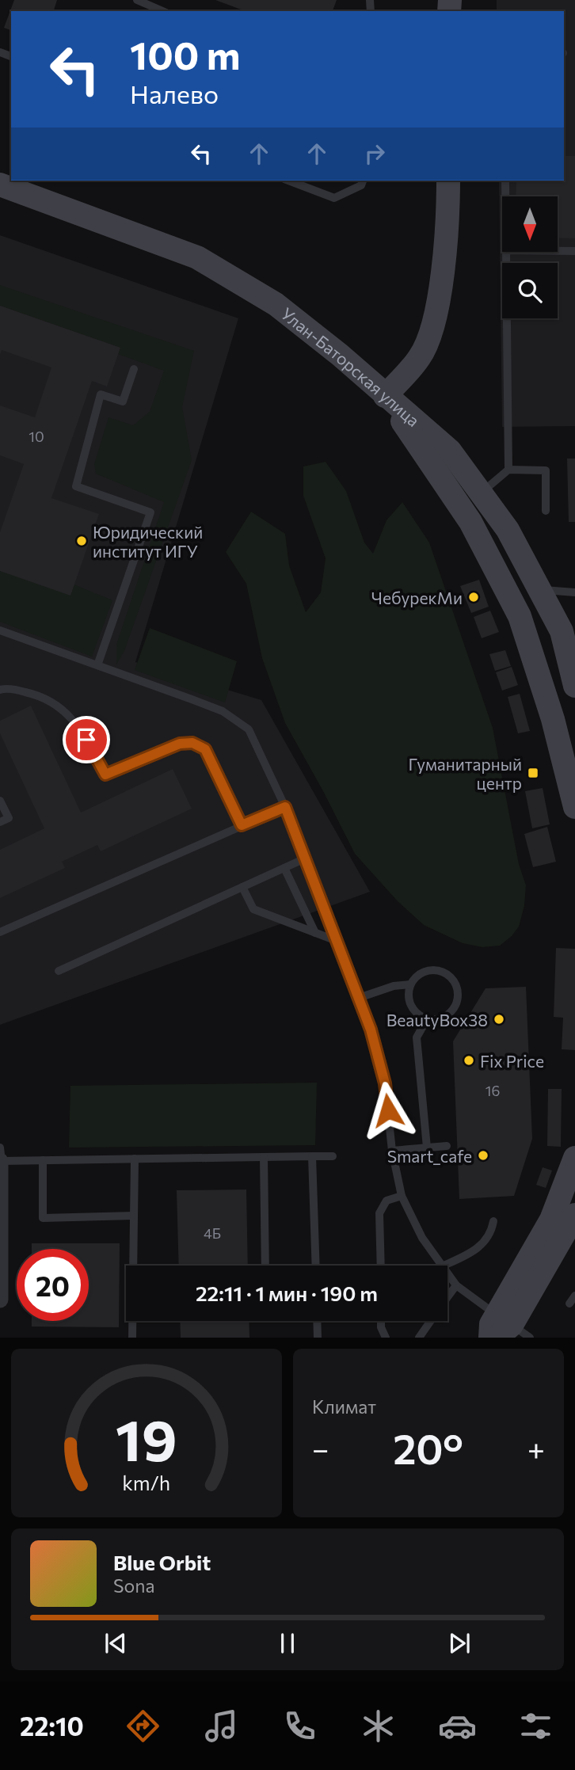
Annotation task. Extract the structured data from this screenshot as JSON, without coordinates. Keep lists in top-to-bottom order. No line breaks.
{"streets":{"street":["Улан-Баторская улица"]},"places":{"other":["Юридический институт ИГУ","ЧебурекМи","BeautyBox38","Fix Price","Smart_cafe"],"transit":["Гуманитарный центр"]},"house_numbers":["10","16","4Б"],"north":"bottom","page":{"turn":["100 m","Налево"],"limit":"20","trip":"22:11 · 1 мин · 190 m","tile":"Климат","heat":["−","20°","+"],"song":["Blue Orbit","Sona"],"tabs":"22:10","gauge":["19","km/h"]}}
